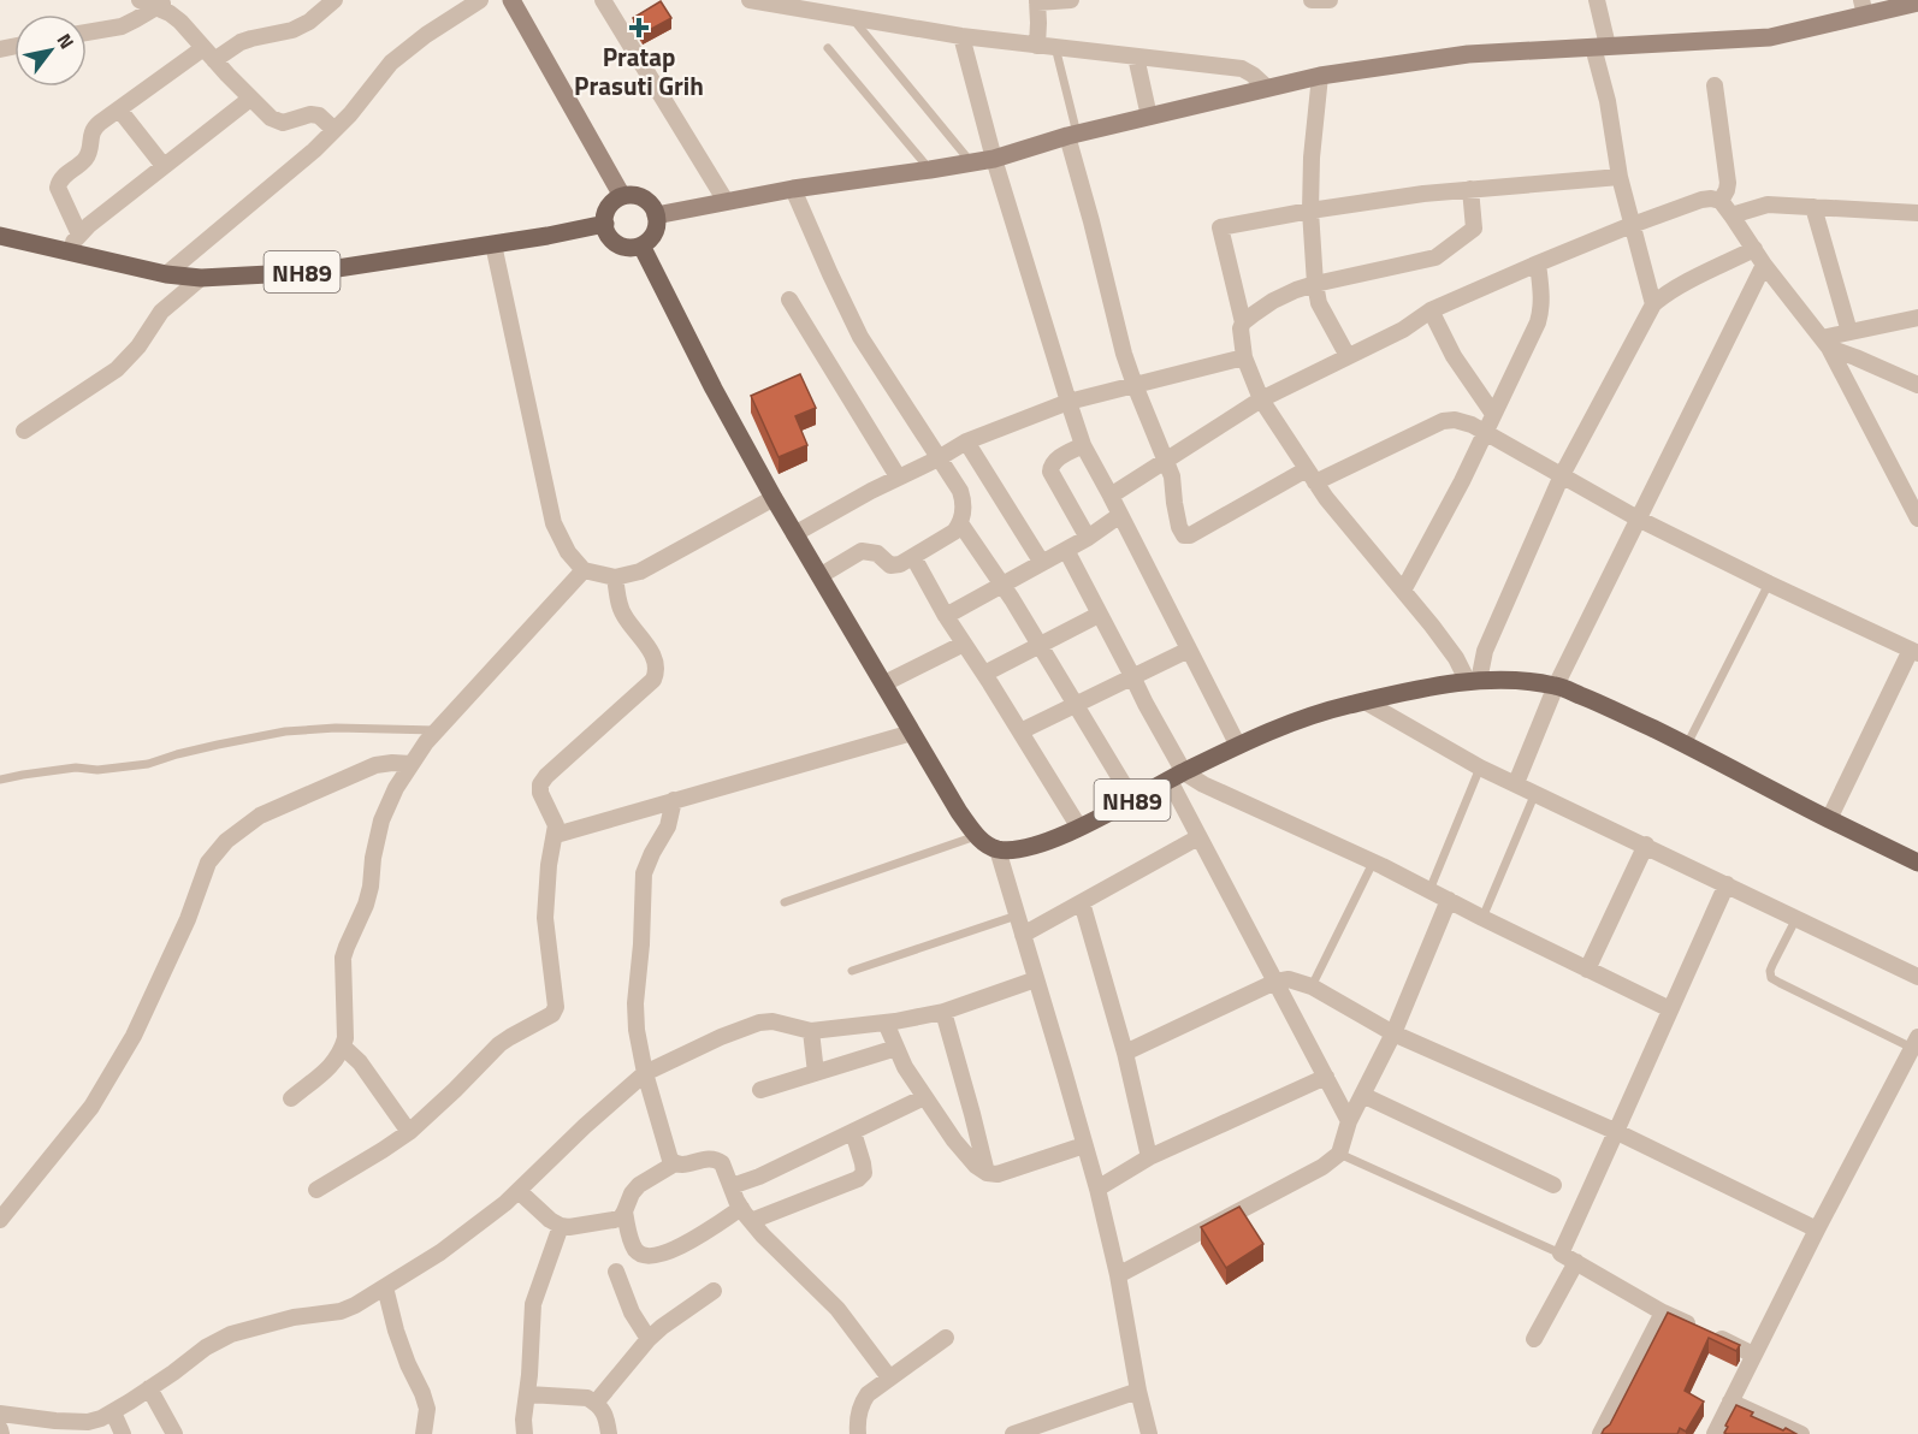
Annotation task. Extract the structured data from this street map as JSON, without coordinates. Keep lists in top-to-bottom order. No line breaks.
{"streets":{"main road":["NH89"]},"places":{"health":["Pratap Prasuti Grih"]},"north":"top right"}
